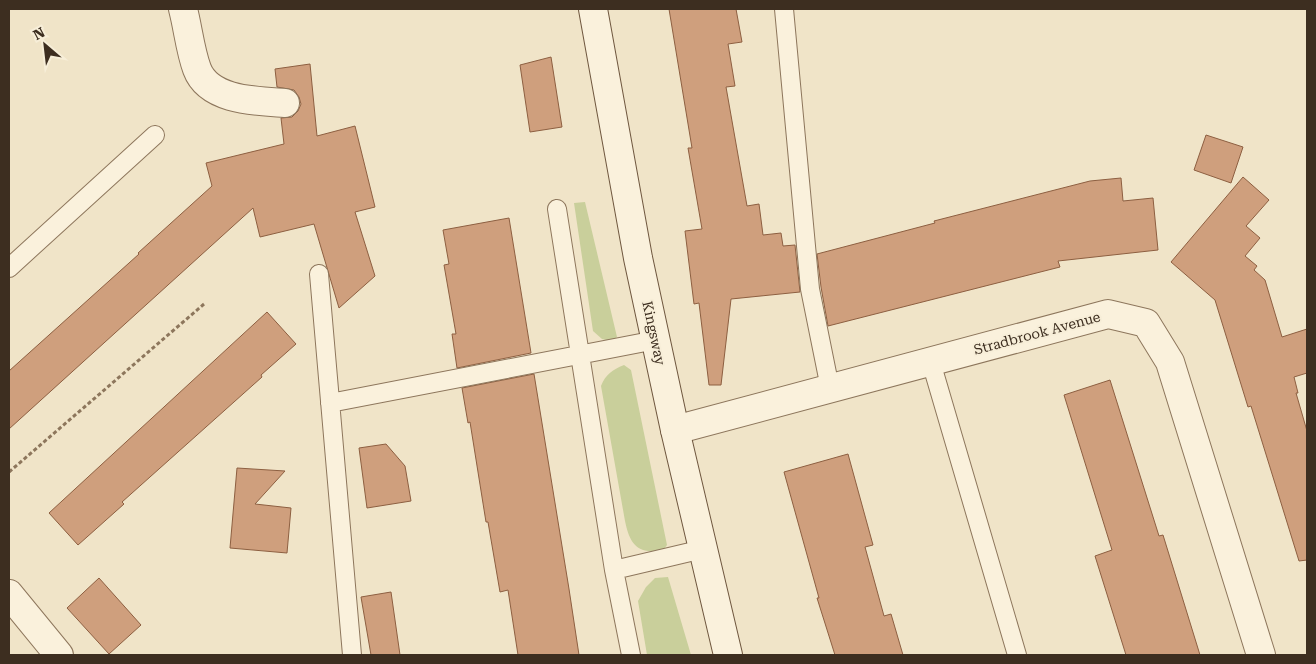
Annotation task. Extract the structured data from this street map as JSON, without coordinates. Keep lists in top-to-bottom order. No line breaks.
{"streets":{"street":["Kingsway","Stradbrook Avenue"]},"crossings":[["Kingsway","Stradbrook Avenue"]],"north":"top left"}
